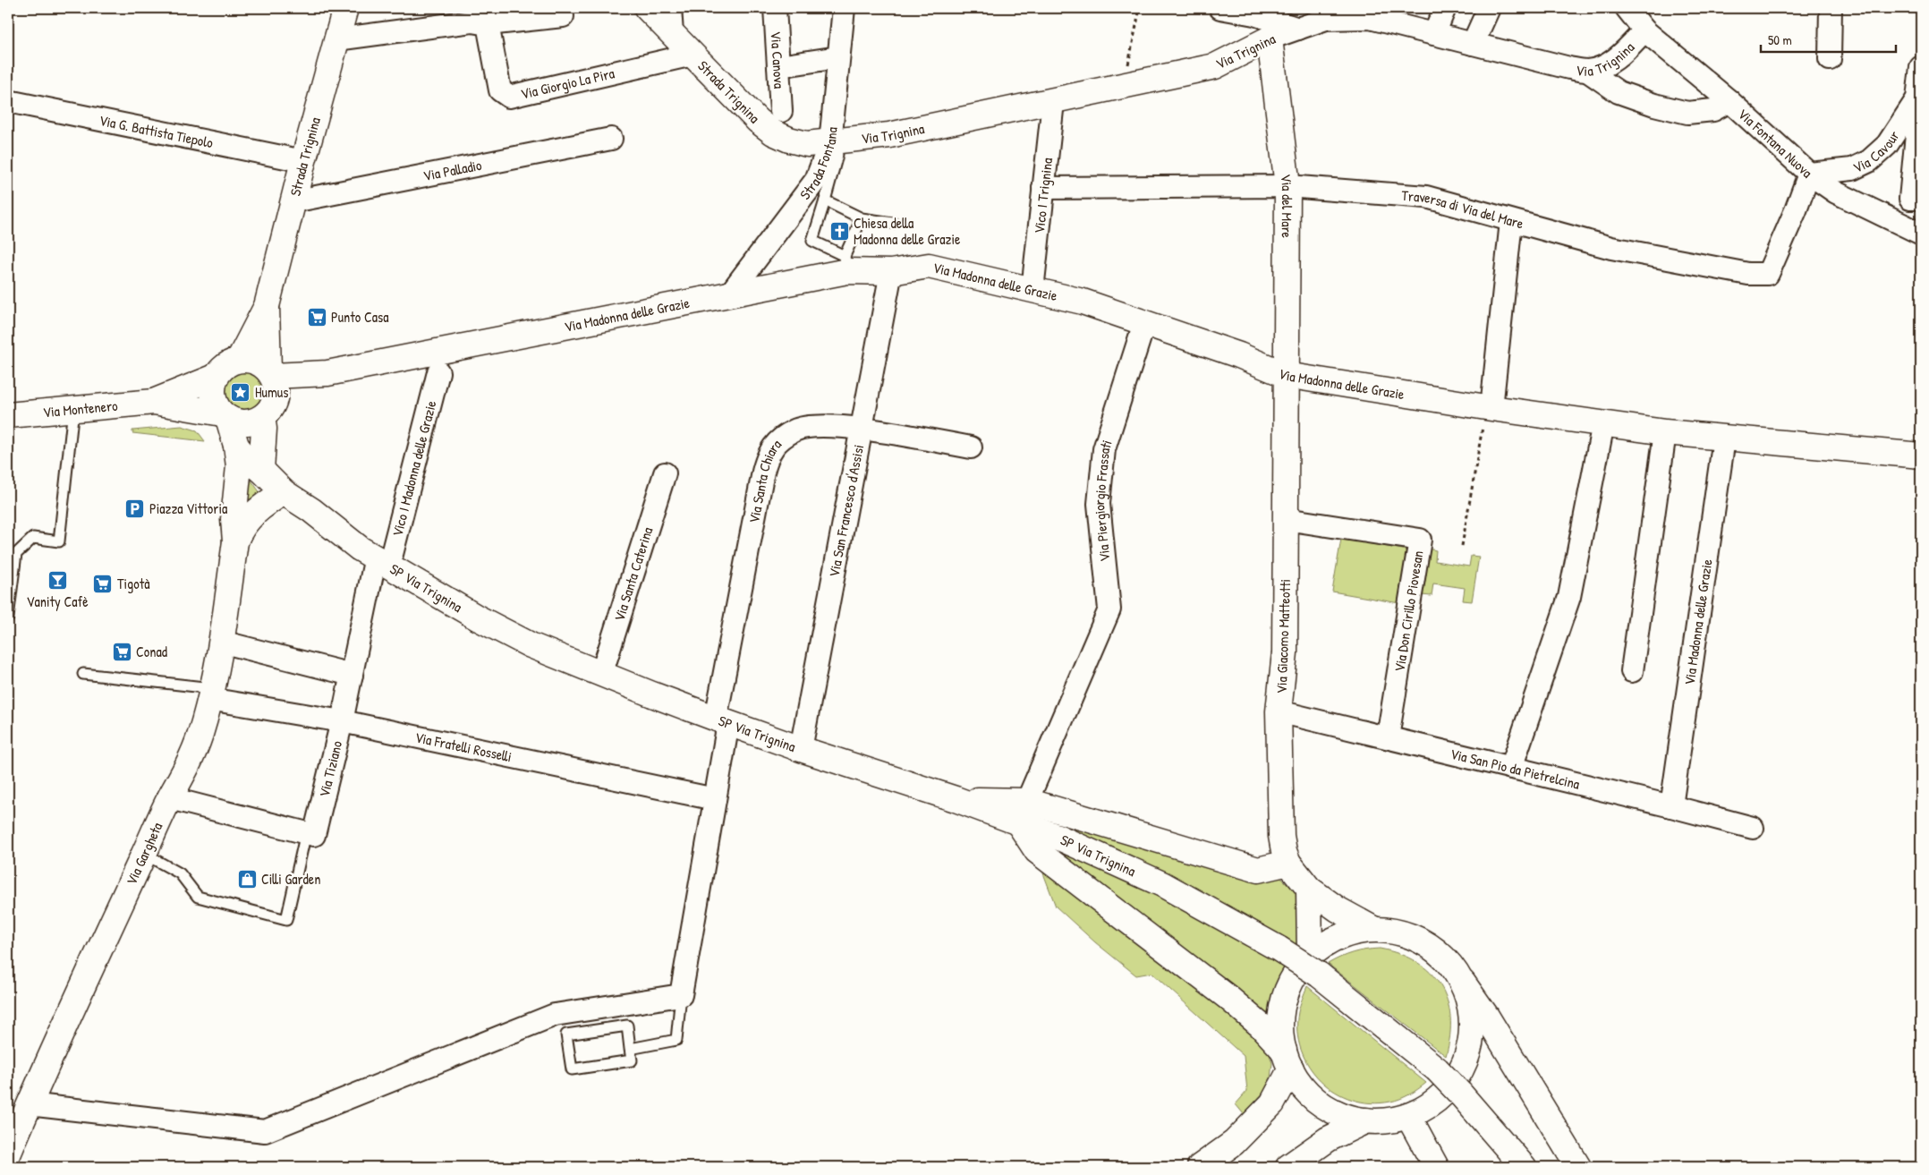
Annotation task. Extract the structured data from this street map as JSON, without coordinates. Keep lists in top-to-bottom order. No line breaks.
{"streets":{"main road":["Via Trignina","Strada Trignina","Via del Mare","Via Madonna delle Grazie","Via Montenero","SP Via Trignina","Via Giacomo Matteotti","Via Gargheta"],"street":["Via Canova","Via Giorgio La Pira","Via G. Battista Tiepolo","Via Fontana Nuova","Via Cavour","Strada Fontana","Via Palladio","Vico I Trignina","Traversa di Via del Mare","Vico I Madonna delle Grazie","Via Santa Chiara","Via Piergiorgio Frassati","Via San Francesco d'Assisi","Via Santa Caterina","Via Don Cirillo Piovesan","Via Fratelli Rosselli","Via Tiziano","Via San Pio da Pietrelcina"]},"crossings":[["Via Trignina","Strada Trignina"],["Via Trignina","Via Fontana Nuova"],["Via Trignina","Strada Fontana"],["Via Trignina","Vico I Trignina"],["Via Trignina","Via del Mare"],["Via Giorgio La Pira","Strada Trignina"],["Strada Trignina","Via G. Battista Tiepolo"],["Strada Trignina","Strada Fontana"],["Strada Trignina","Via Palladio"],["Strada Trignina","Via Madonna delle Grazie"],["Via Fontana Nuova","Via Cavour"],["Via Fontana Nuova","Traversa di Via del Mare"],["Via Cavour","Traversa di Via del Mare"],["Strada Fontana","Via Madonna delle Grazie"],["Vico I Trignina","Traversa di Via del Mare"],["Vico I Trignina","Via Madonna delle Grazie"],["Via del Mare","Traversa di Via del Mare"],["Via del Mare","Via Madonna delle Grazie"],["Via del Mare","Via Giacomo Matteotti"],["Via Madonna delle Grazie","Via Piergiorgio Frassati"],["Via Madonna delle Grazie","Via San Francesco d'Assisi"],["Via Madonna delle Grazie","Via Giacomo Matteotti"],["Via Madonna delle Grazie","Via San Pio da Pietrelcina"],["Vico I Madonna delle Grazie","SP Via Trignina"],["Vico I Madonna delle Grazie","Via Tiziano"],["Via Santa Chiara","Via San Francesco d'Assisi"],["Via Santa Chiara","SP Via Trignina"],["Via Santa Chiara","Via Fratelli Rosselli"],["Via Piergiorgio Frassati","SP Via Trignina"],["Via San Francesco d'Assisi","SP Via Trignina"],["Via Santa Caterina","SP Via Trignina"],["SP Via Trignina","Via Tiziano"],["Via Don Cirillo Piovesan","Via Giacomo Matteotti"],["Via Don Cirillo Piovesan","Via San Pio da Pietrelcina"],["Via Giacomo Matteotti","Via San Pio da Pietrelcina"],["Via Fratelli Rosselli","Via Tiziano"],["Via Fratelli Rosselli","Via Gargheta"]],"places":{"church":["Chiesa della Madonna delle Grazie"],"supermarket":["Punto Casa","Tigotà","Conad"],"place":["Humus"],"parking":["Piazza Vittoria"],"bar":["Vanity Cafè"],"shop":["Cilli Garden"]},"scale_bar":"50 m"}
